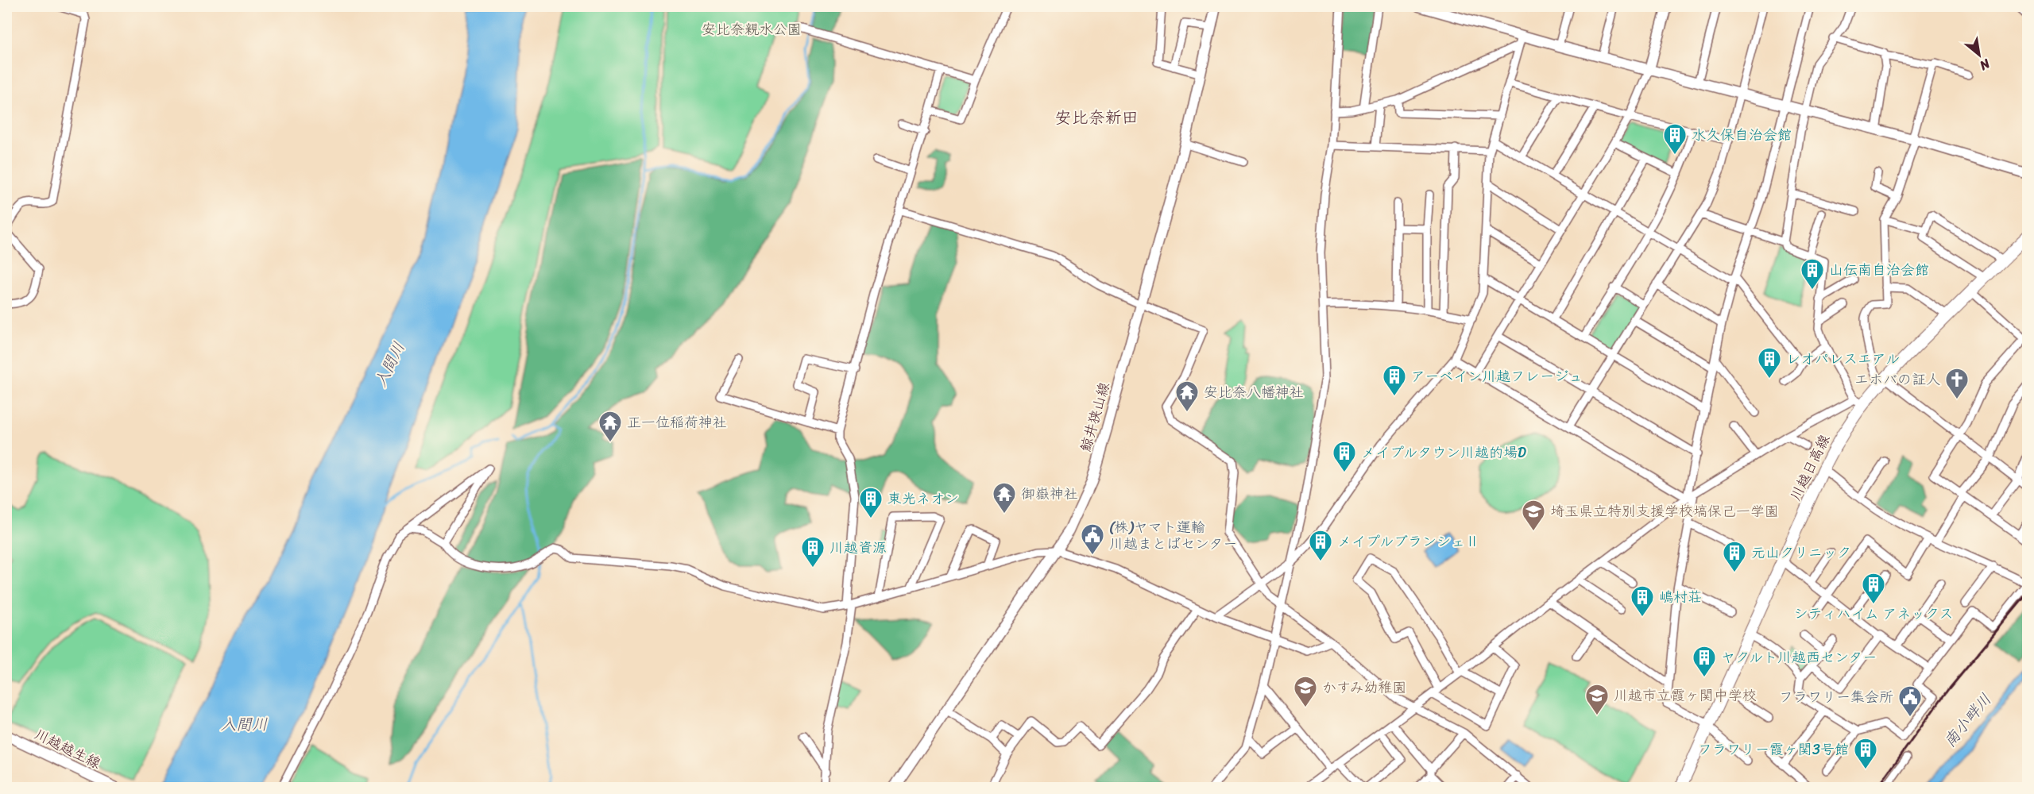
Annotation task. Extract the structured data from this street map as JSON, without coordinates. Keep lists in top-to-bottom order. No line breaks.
{"streets":{"main road":["鯨井狭山線","川越日高線","川越越生線"]},"districts":["安比奈新田"],"water":["入間川","南小畔川"],"parks":["安比奈親水公園"],"places":{"building":["水久保自治会館","山伝南自治会館","レオパレスエアル","アーベイン川越フレージュ","メイプルタウン川越的場D","東光ネオン","メイプルブランシェⅡ","川越資源","元山クリニック","シティハイム アネックス","嶋村荘","ヤクルト川越西センター","フラワリー霞ヶ関3号館"],"church":["エホバの証人"],"temple":["安比奈八幡神社","正一位稲荷神社","御嶽神社"],"school or university":["埼玉県立特別支援学校塙保己一学園","かすみ幼稚園","川越市立霞ヶ関中学校"],"public building":["(株)ヤマト運輸 川越まとばセンター","フラワリー集会所"]},"north":"bottom right"}
